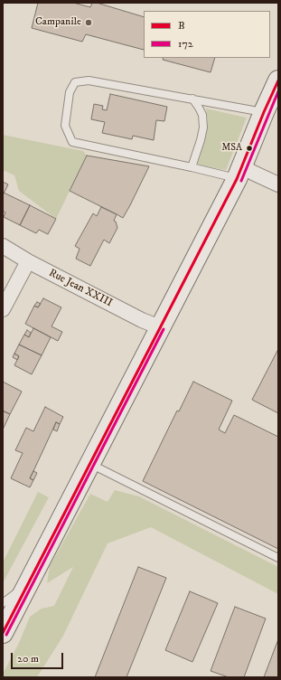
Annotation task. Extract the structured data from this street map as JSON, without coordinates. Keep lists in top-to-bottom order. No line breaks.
{"streets":{"street":["Rue Jean XXIII"]},"places":["Campanile","MSA"],"lines":["transit line B","transit line 172"],"legend":["B","172"],"scale_bar":"20 m"}
